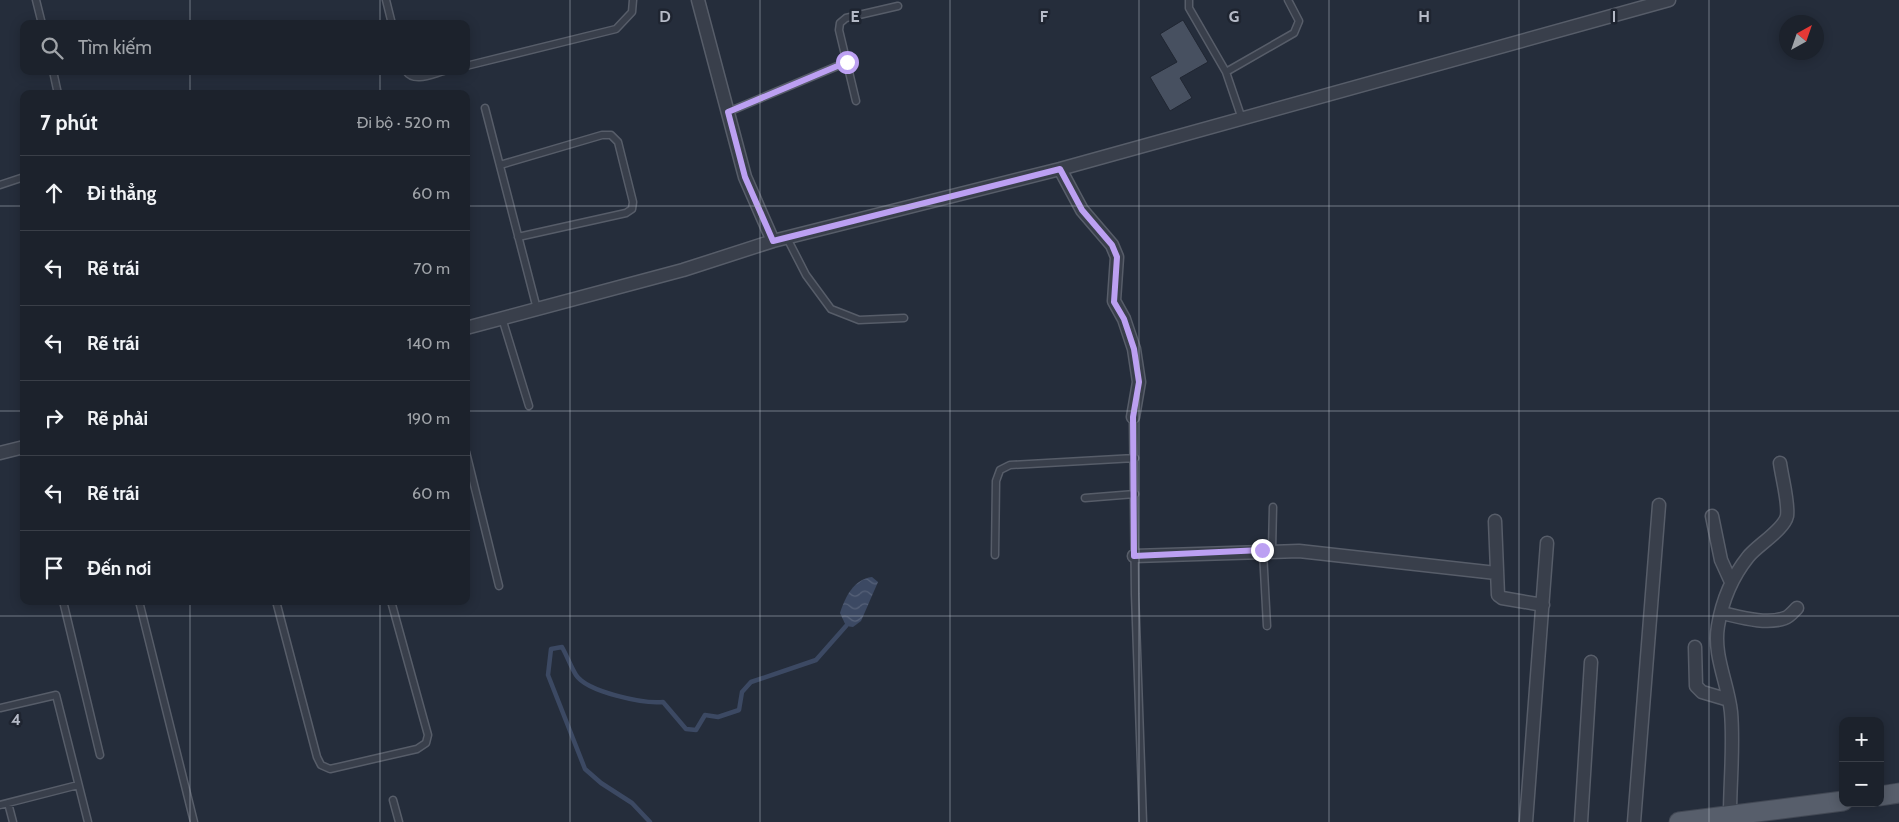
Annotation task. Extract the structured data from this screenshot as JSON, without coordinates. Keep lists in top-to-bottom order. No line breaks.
{"north":"top right","page":{"search":"Tìm kiếm","heading":["7 phút","Đi bộ · 520 m"],"list":[["Đi thẳng","60 m"],["Rẽ trái","70 m"],["Rẽ trái","140 m"],["Rẽ phải","190 m"],["Rẽ trái","60 m"],"Đến nơi"],"map_buttons":["+","−"]},"grid":{"columns":["D","E","F","G","H","I"],"rows":["4"]}}
